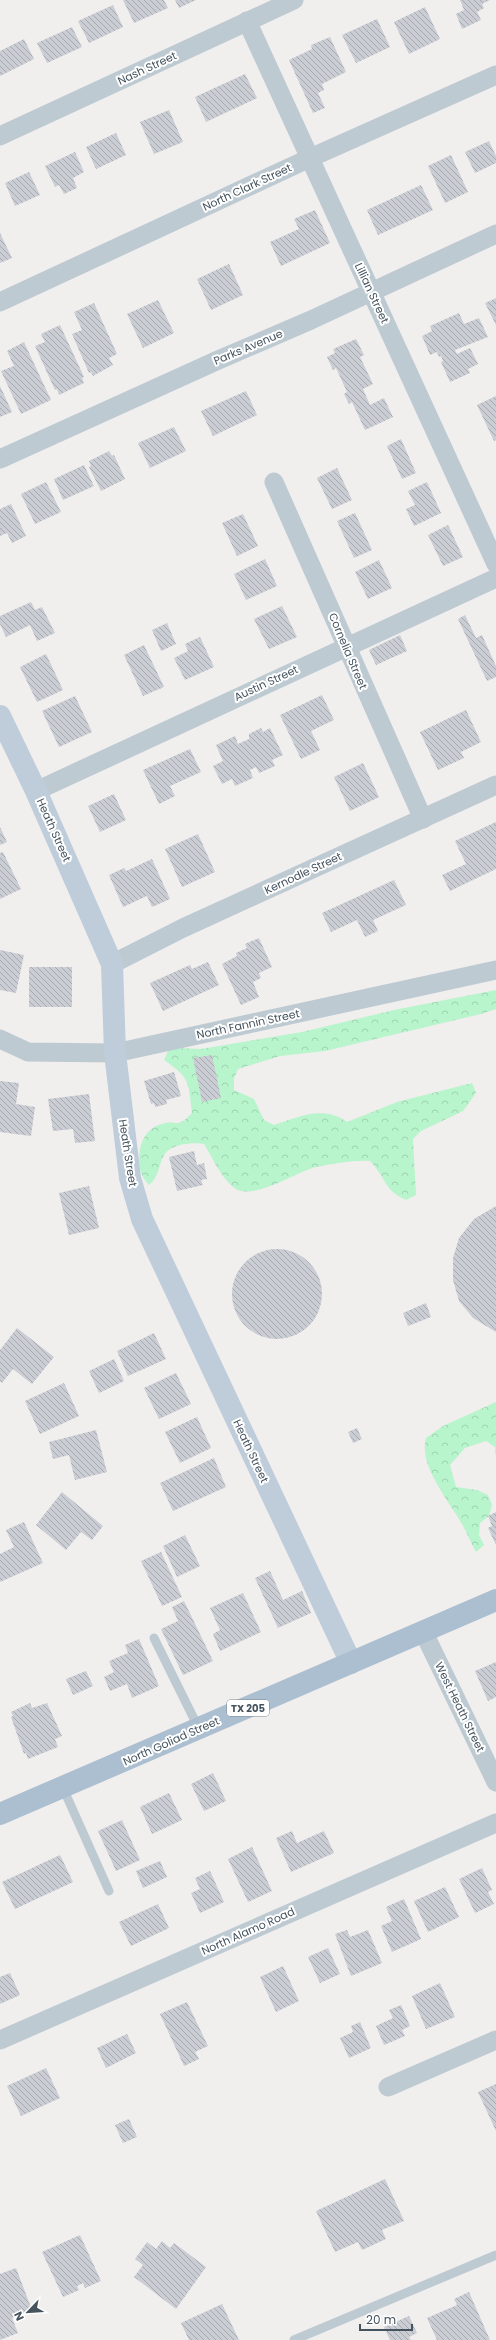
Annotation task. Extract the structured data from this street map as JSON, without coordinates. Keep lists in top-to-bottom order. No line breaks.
{"streets":{"main road":["TX 205","North Goliad Street"],"street":["Nash Street","North Clark Street","Lillian Street","Parks Avenue","Cornelia Street","Austin Street","Heath Street","Kernodle Street","North Fannin Street","West Heath Street","North Alamo Road"]},"crossings":[["Nash Street","Lillian Street"],["North Clark Street","Lillian Street"],["Lillian Street","Parks Avenue"],["Cornelia Street","Austin Street"],["Cornelia Street","Kernodle Street"],["Austin Street","Heath Street"],["Heath Street","Kernodle Street"],["Heath Street","North Fannin Street"],["Heath Street","North Goliad Street"],["West Heath Street","North Goliad Street"]],"scale_bar":"20 m","north":"bottom left"}
